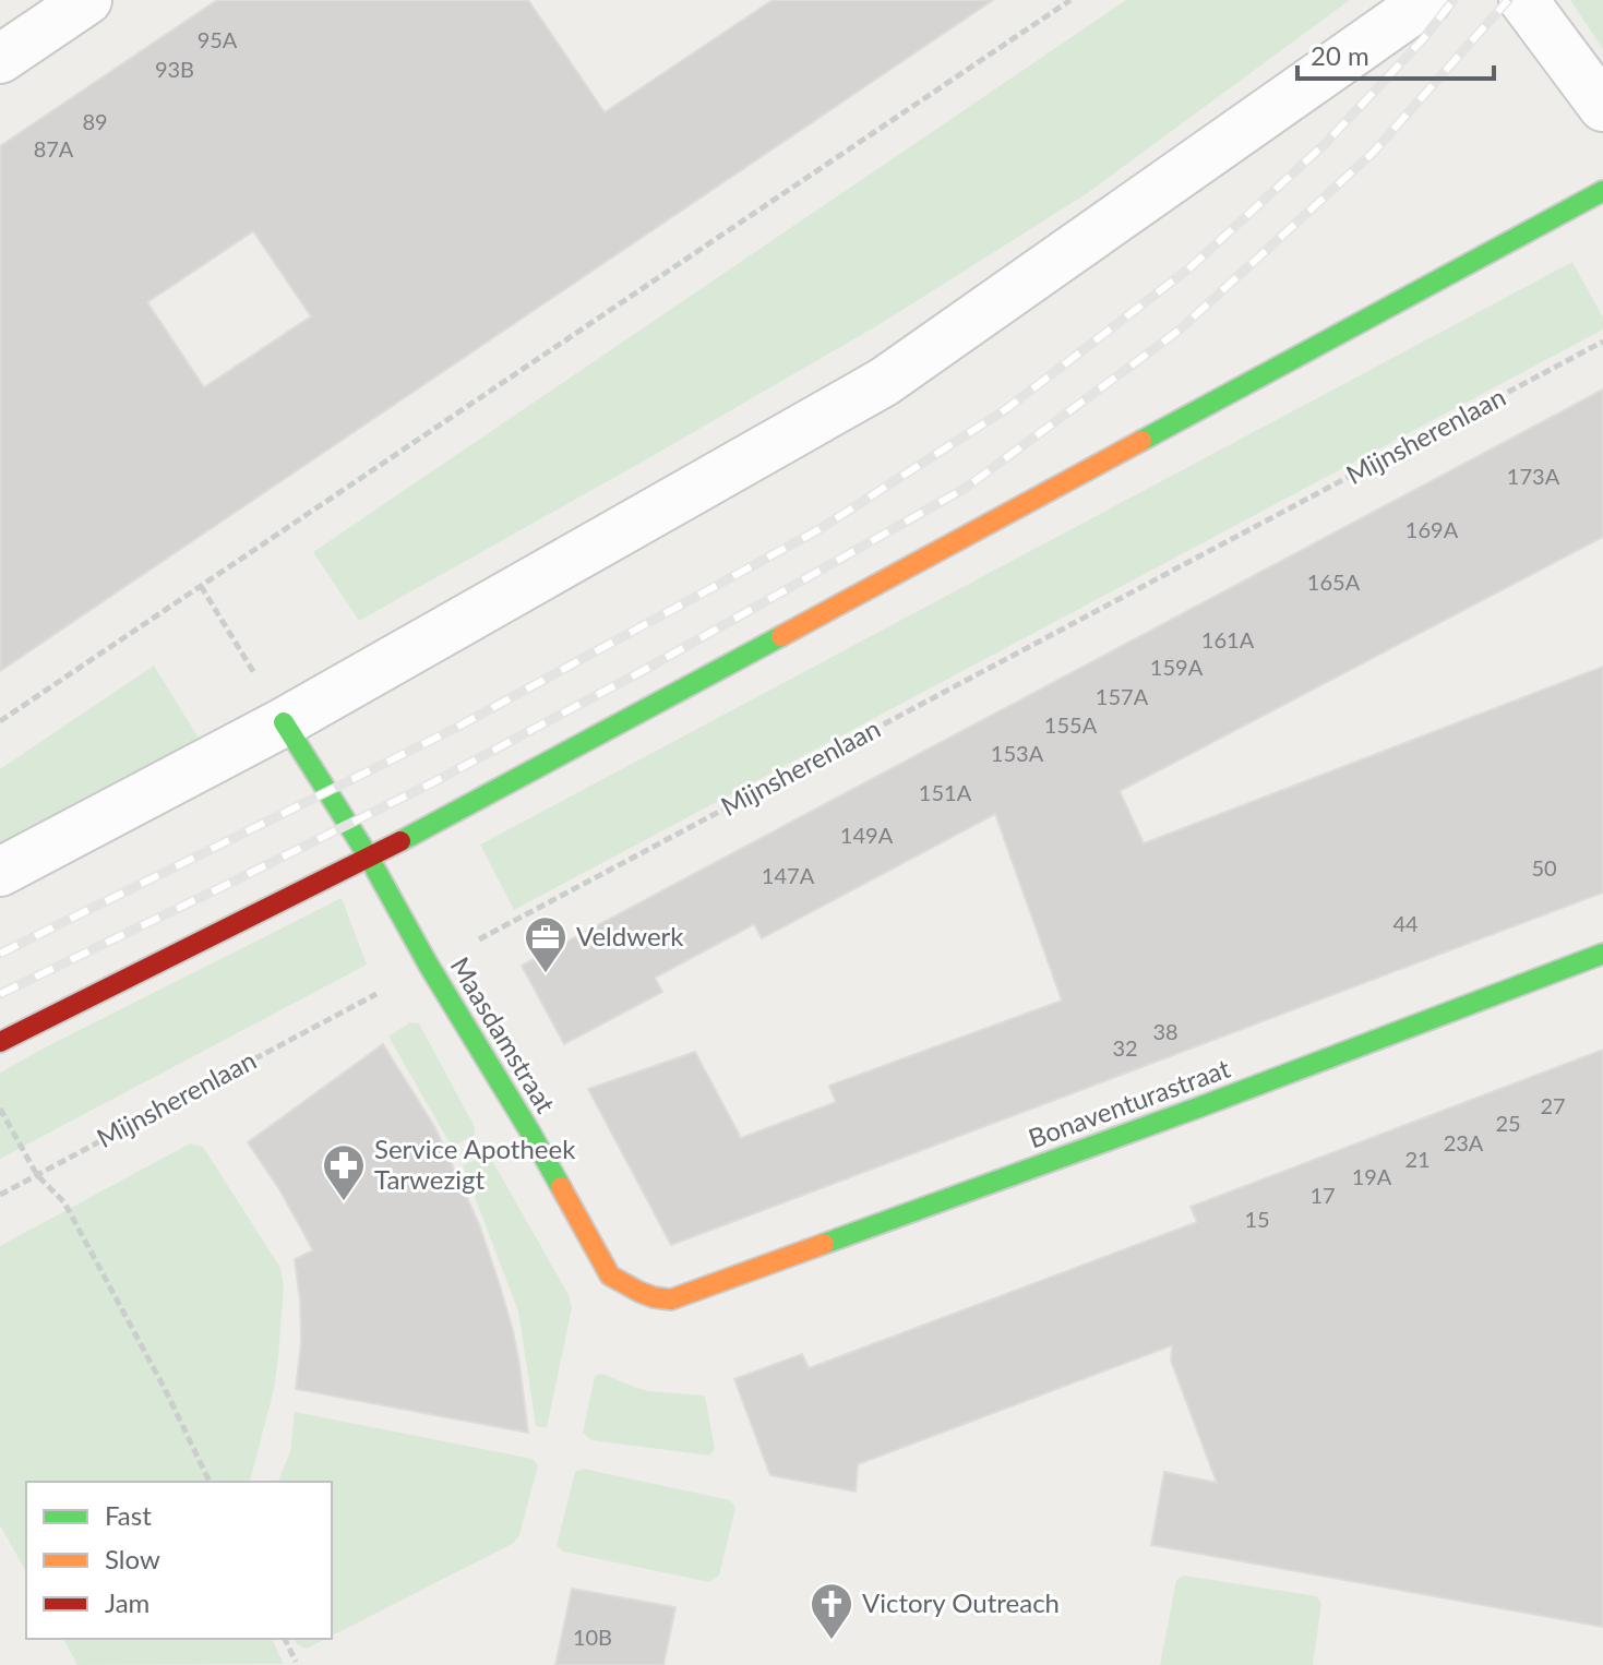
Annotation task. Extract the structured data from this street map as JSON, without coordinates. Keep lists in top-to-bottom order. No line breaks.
{"streets":{"street":["Maasdamstraat","Bonaventurastraat"],"path":["Mijnsherenlaan"]},"crossings":[["Mijnsherenlaan","Maasdamstraat"],["Maasdamstraat","Bonaventurastraat"]],"places":{"office":["Veldwerk"],"pharmacy":["Service Apotheek Tarwezigt"],"church":["Victory Outreach"]},"house_numbers":["95A","93B","89","87A","173A","169A","165A","161A","159A","157A","155A","153A","151A","149A","50","147A","44","38","32","27","25","23A","21","19A","17","15","10B"],"legend":["Fast","Slow","Jam"],"scale_bar":"20 m"}
